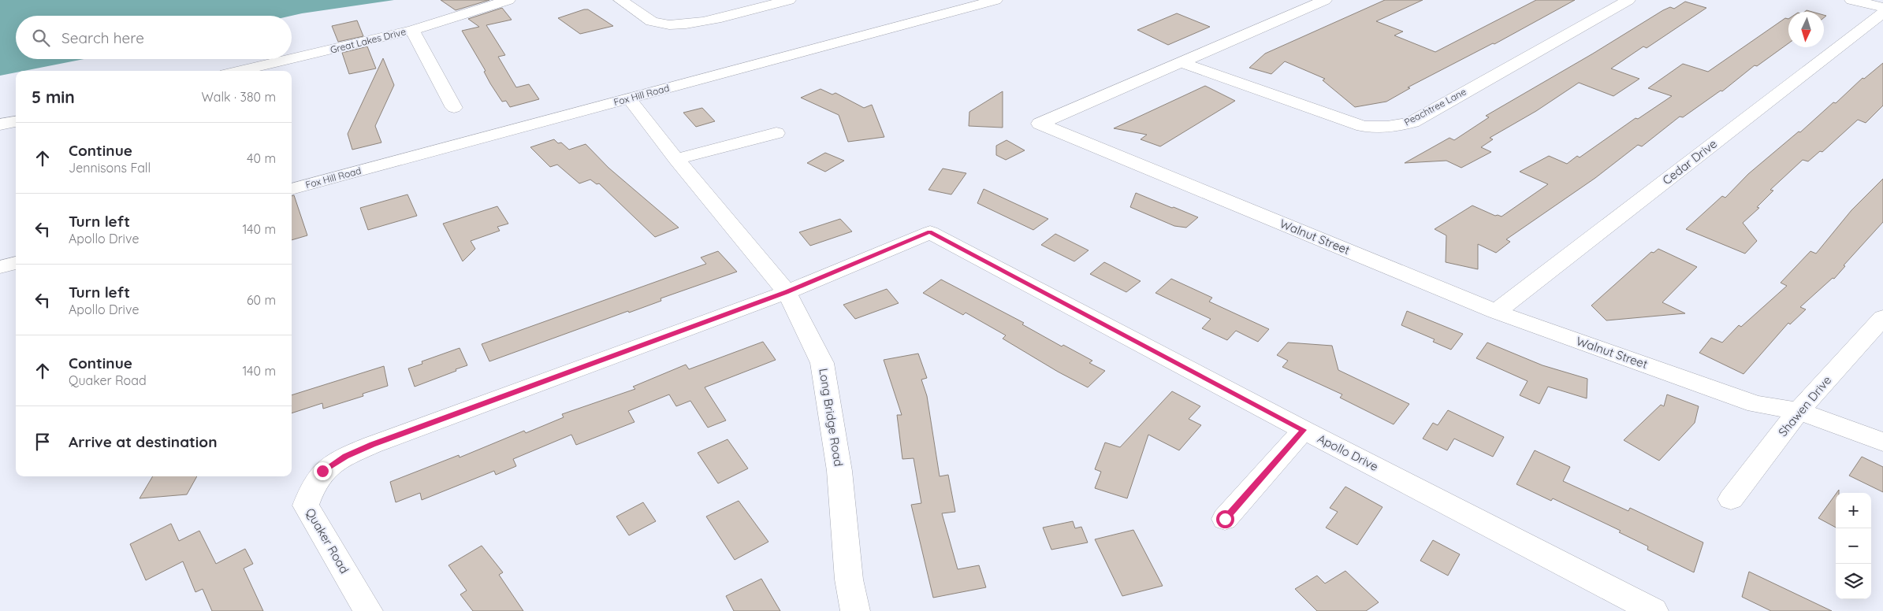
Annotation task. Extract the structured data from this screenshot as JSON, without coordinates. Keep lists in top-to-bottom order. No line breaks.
{"streets":{"street":["Great Lakes Drive","Fox Hill Road","Peachtree Lane","Cedar Drive","Walnut Street","Shawen Drive","Long Bridge Road","Apollo Drive","Quaker Road"]},"crossings":[["Fox Hill Road","Long Bridge Road"],["Peachtree Lane","Walnut Street"],["Cedar Drive","Walnut Street"],["Walnut Street","Shawen Drive"],["Long Bridge Road","Apollo Drive"],["Long Bridge Road","Quaker Road"],["Apollo Drive","Quaker Road"]],"north":"bottom","page":{"search":"Search here","heading":["5 min","Walk · 380 m"],"list":[["Continue","Jennisons Fall","40 m"],["Turn left","Apollo Drive","140 m"],["Turn left","Apollo Drive","60 m"],["Continue","Quaker Road","140 m"],"Arrive at destination"],"map_buttons":["+","−"]}}
